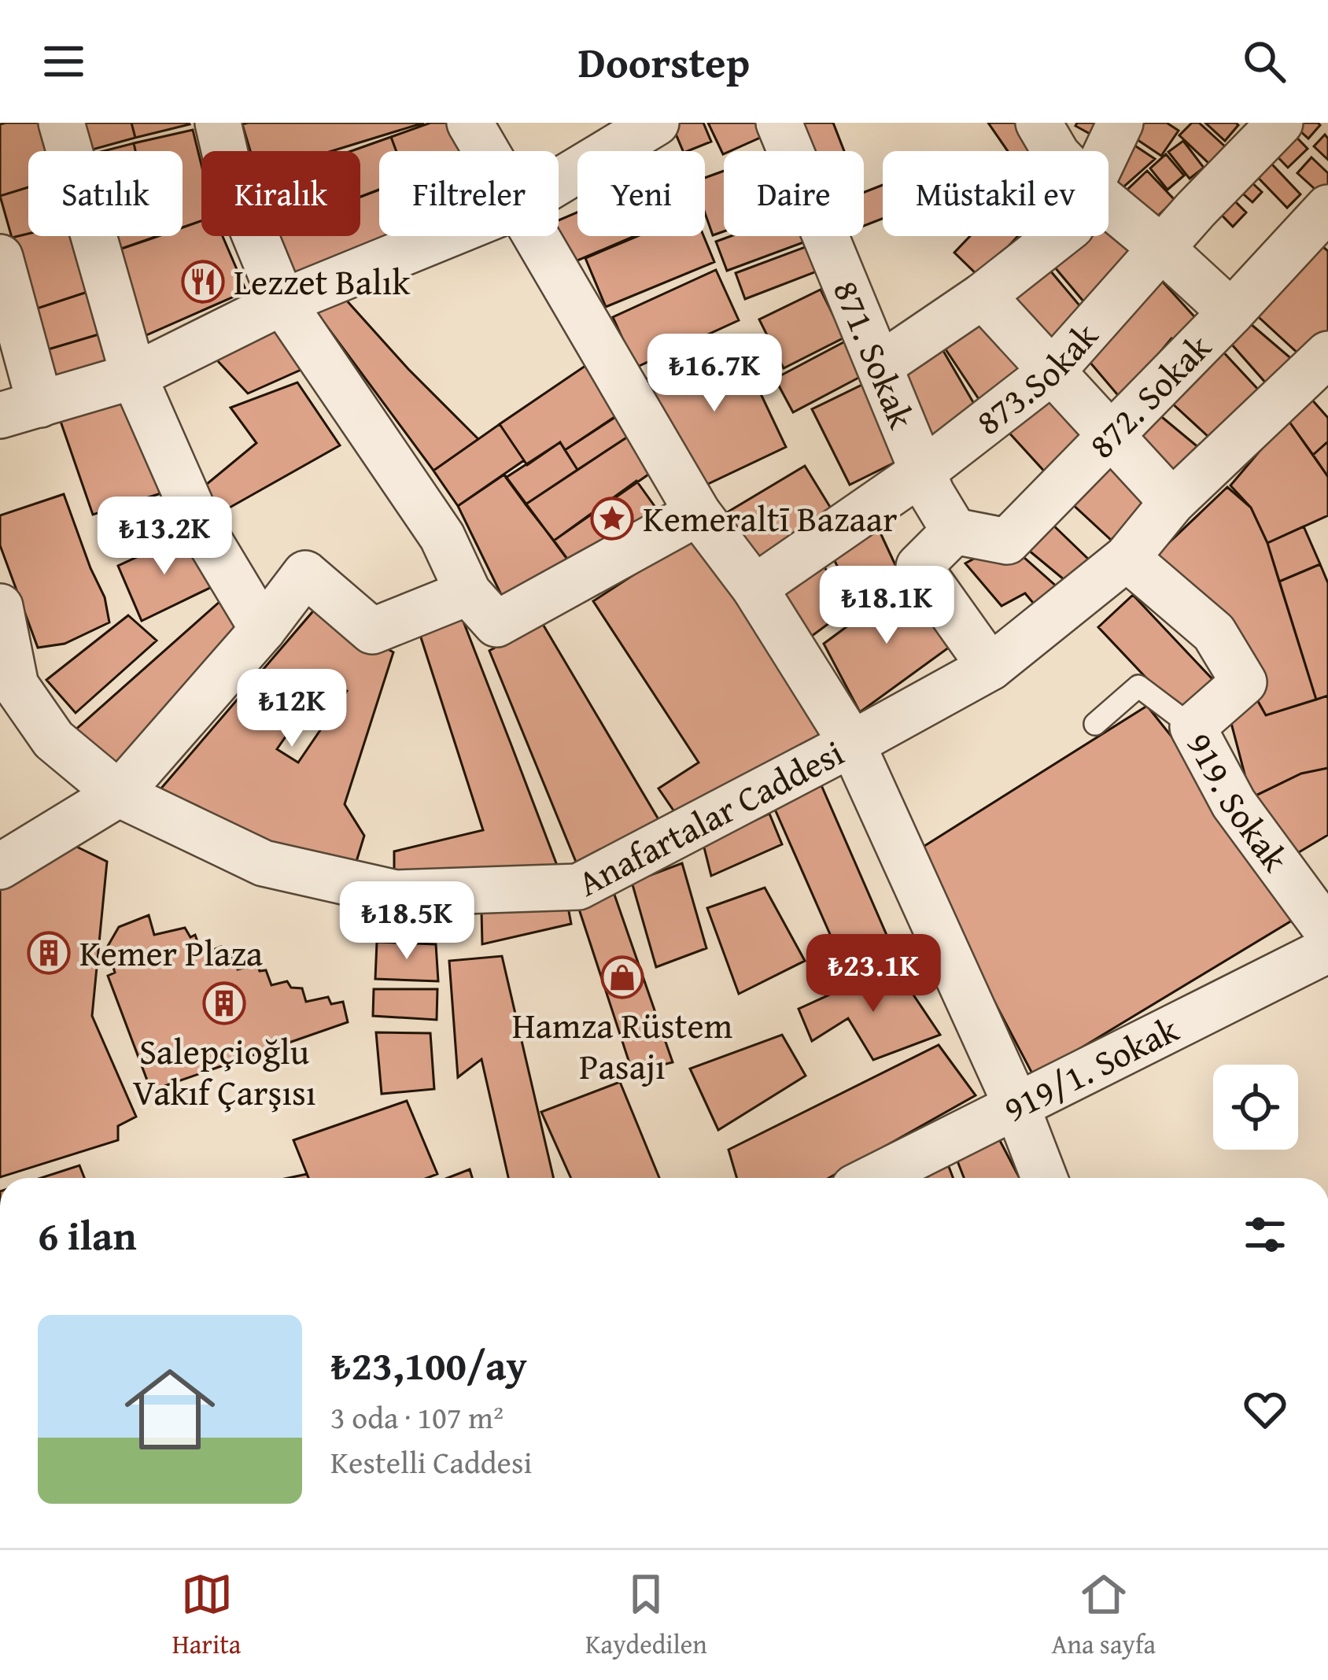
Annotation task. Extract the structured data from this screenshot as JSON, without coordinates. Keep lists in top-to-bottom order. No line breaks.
{"streets":{"street":["871. Sokak","873.Sokak","872. Sokak","919. Sokak","Anafartalar Caddesi","919/1. Sokak"]},"crossings":[["871. Sokak","873.Sokak"],["871. Sokak","872. Sokak"],["919. Sokak","Anafartalar Caddesi"]],"places":{"restaurant":["Lezzet Balık"],"place":["Kemeraltī Bazaar"],"building":["Kemer Plaza","Salepçioğlu Vakıf Çarşısı"],"shop":["Hamza Rüstem Pasajı"]},"page":{"header":"Doorstep","chip":["Satılık","Kiralık","Filtreler","Yeni","Daire","Müstakil ev"],"price":["₺16.7K","₺13.2K","₺18.1K","₺12K","₺18.5K","₺23.1K"],"heading":"6 ilan","list":[{"name":"₺23,100/ay","note":"3 oda · 107 m² · Kestelli Caddesi"}],"tabs":["Harita","Kaydedilen","Ana sayfa"]}}
